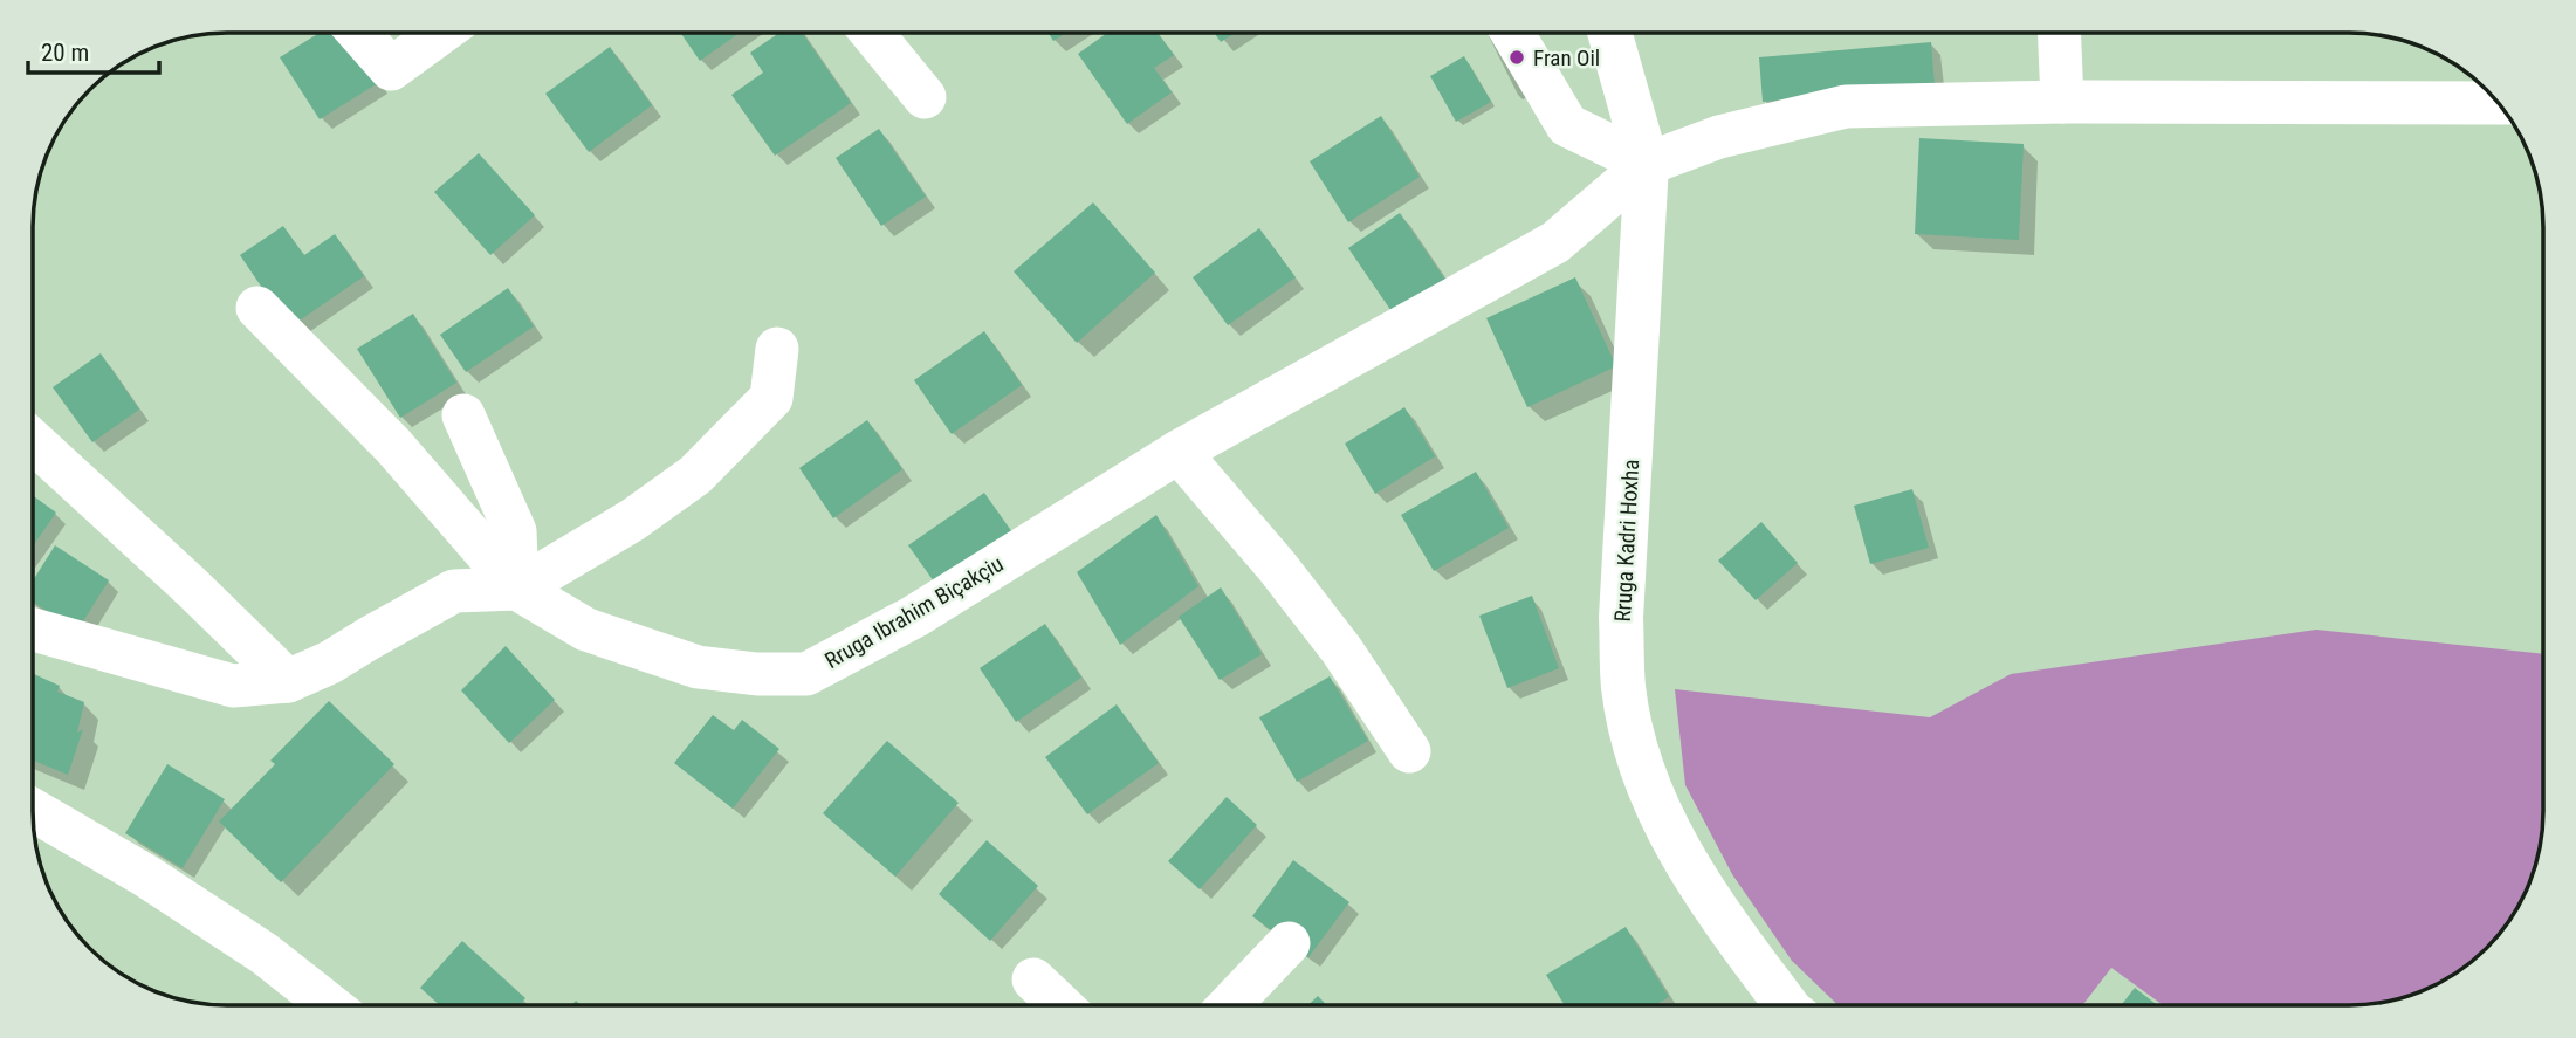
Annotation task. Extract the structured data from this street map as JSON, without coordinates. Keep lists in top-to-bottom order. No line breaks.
{"streets":{"main road":["Rruga Kadri Hoxha"],"street":["Rruga Ibrahim Biçakçiu"]},"crossings":[["Rruga Kadri Hoxha","Rruga Ibrahim Biçakçiu"]],"places":["Fran Oil"],"scale_bar":"20 m"}
